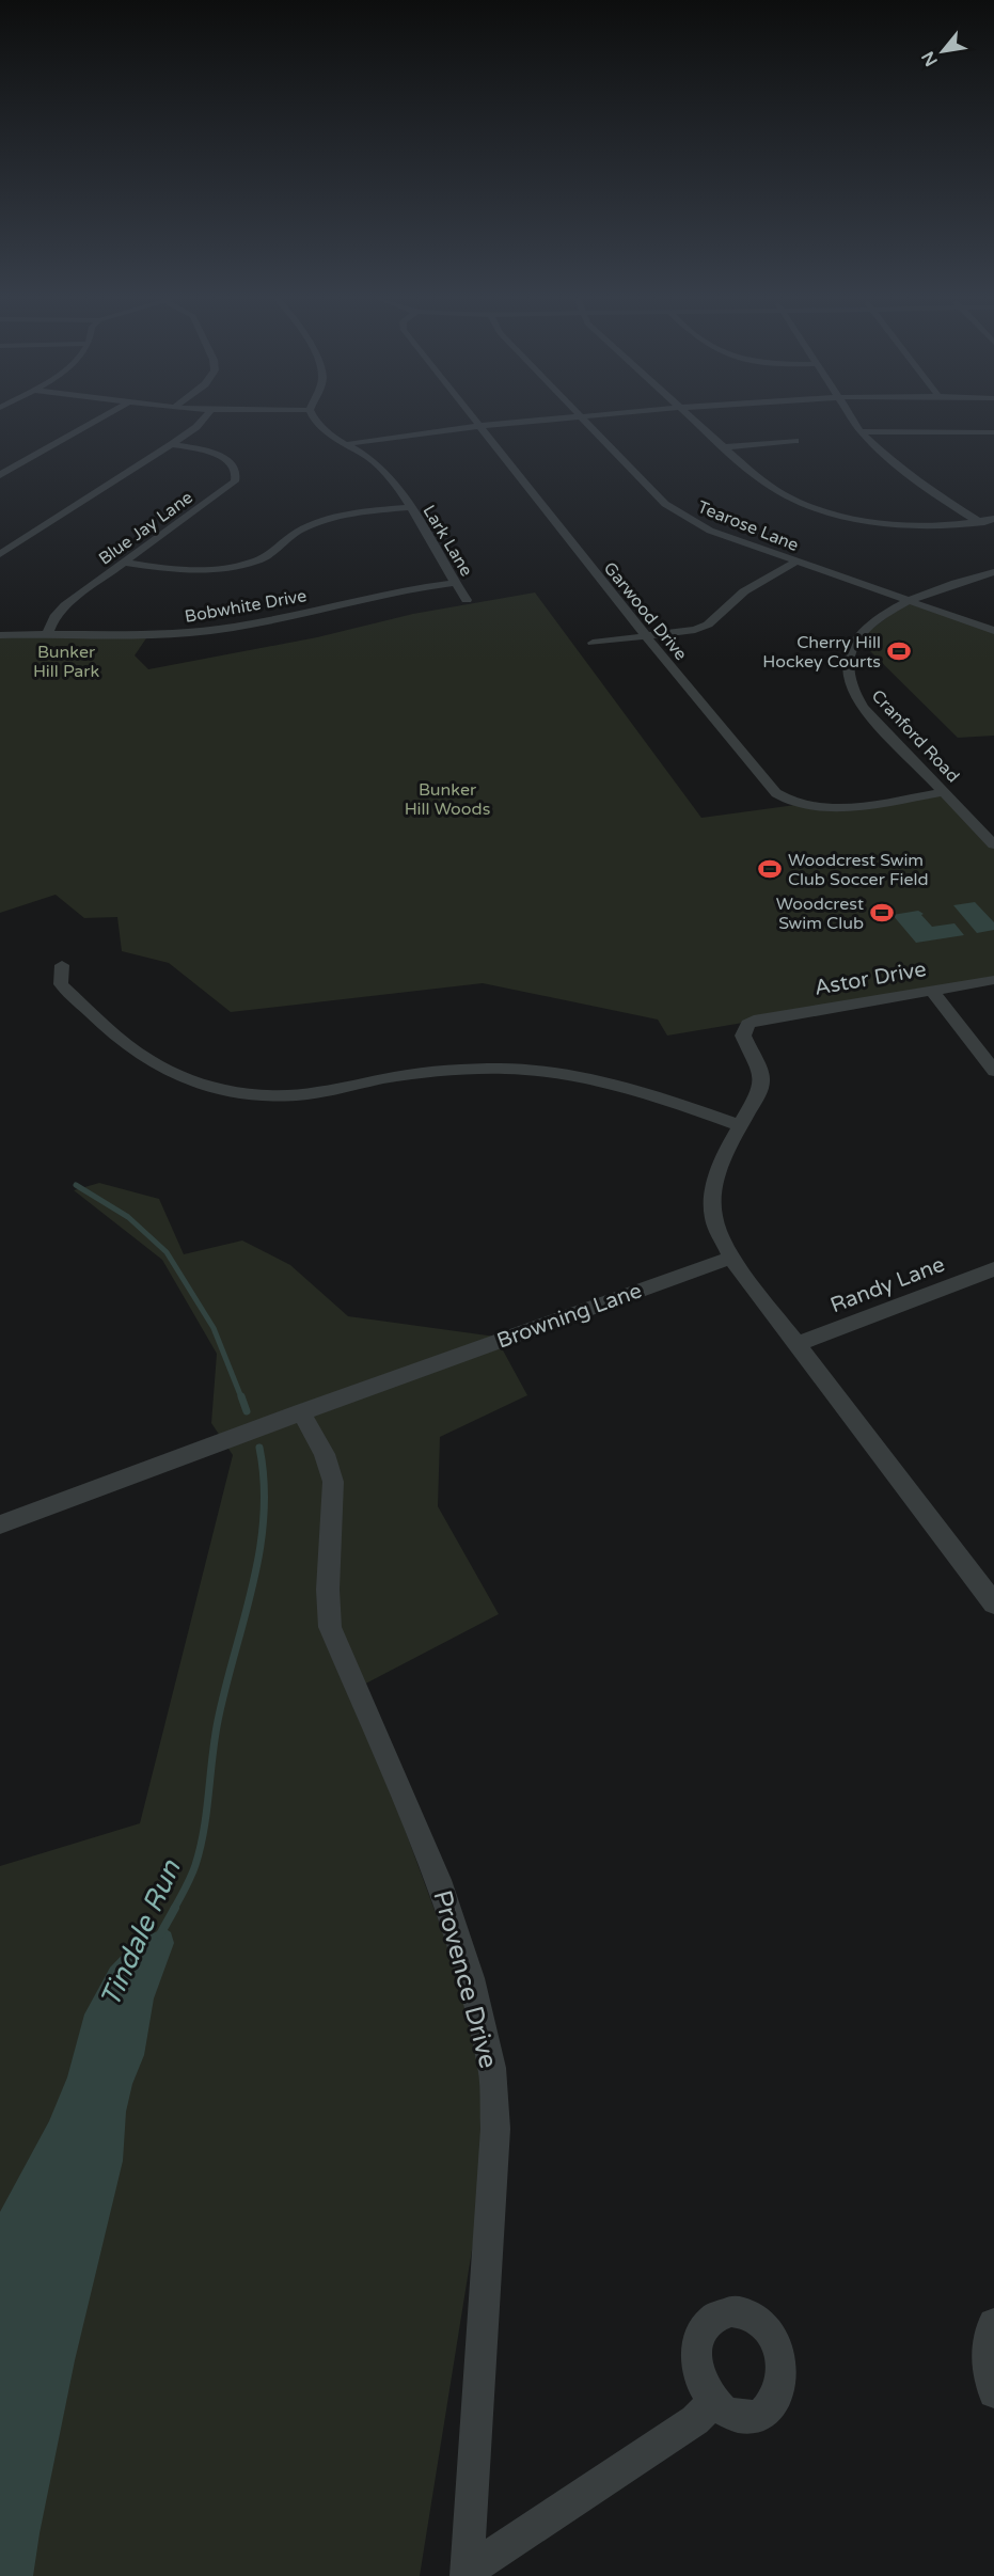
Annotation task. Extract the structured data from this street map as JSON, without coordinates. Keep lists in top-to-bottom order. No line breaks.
{"streets":{"street":["Tearose Lane","Blue Jay Lane","Lark Lane","Bobwhite Drive","Garwood Drive","Cranford Road","Astor Drive","Randy Lane","Browning Lane","Provence Drive"]},"crossings":[["Tearose Lane","Cranford Road"],["Blue Jay Lane","Bobwhite Drive"],["Lark Lane","Bobwhite Drive"],["Garwood Drive","Cranford Road"],["Browning Lane","Provence Drive"]],"water":["Tindale Run"],"parks":["Bunker Hill Park","Bunker Hill Woods"],"places":{"sports":["Cherry Hill Hockey Courts","Woodcrest Swim Club Soccer Field","Woodcrest Swim Club"]},"north":"bottom left"}
